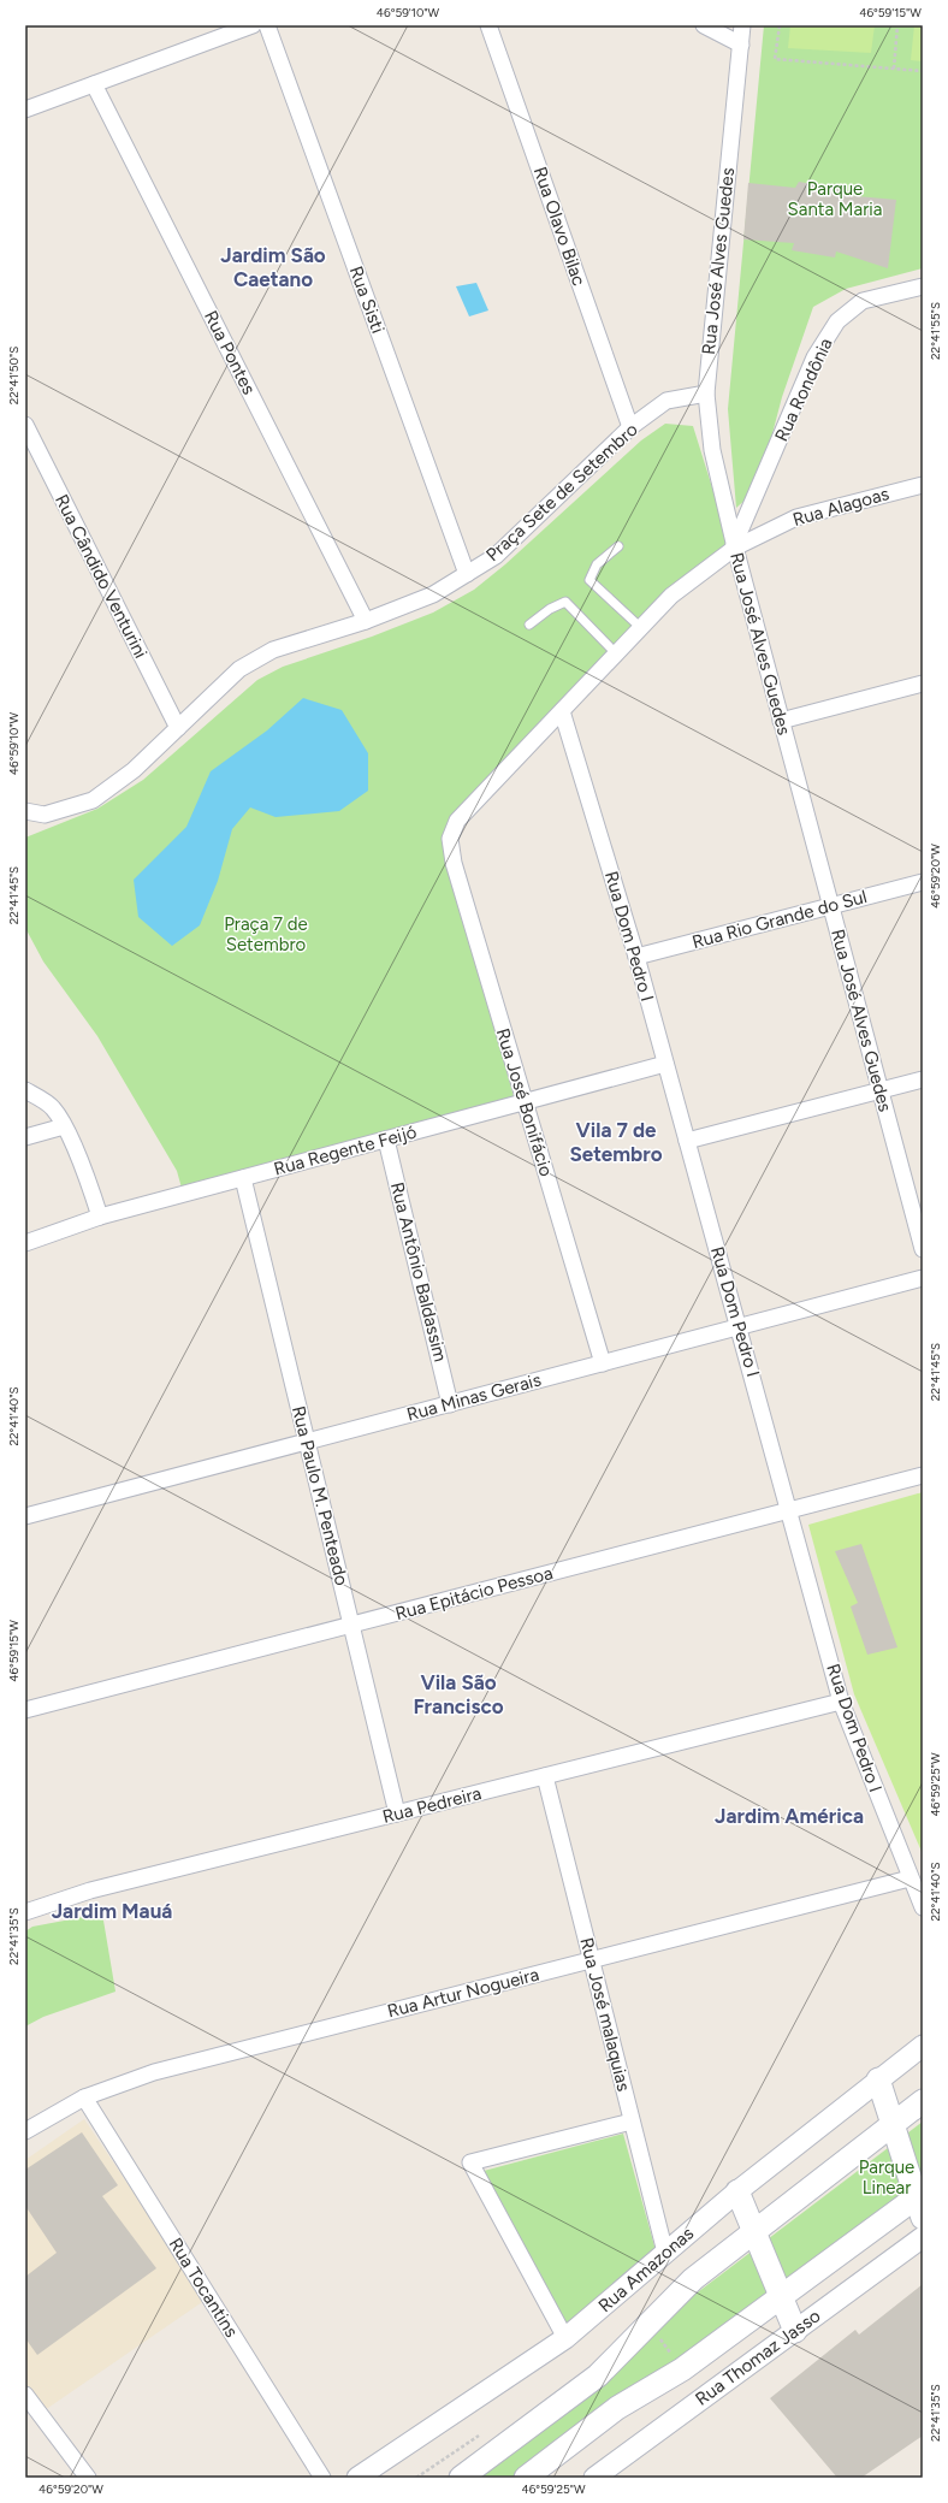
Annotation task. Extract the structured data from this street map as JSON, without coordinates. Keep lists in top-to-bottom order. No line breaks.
{"streets":{"street":["Rua Olavo Bilac","Rua José Alves Guedes","Rua Sisti","Rua Pontes","Rua Rondônia","Praça Sete de Setembro","Rua Alagoas","Rua Cândido Venturini","Rua Rio Grande do Sul","Rua Dom Pedro I","Rua José Bonifácio","Rua Regente Feijó","Rua Antônio Baldassim","Rua Minas Gerais","Rua Paulo M. Penteado","Rua Epitácio Pessoa","Rua Pedreira","Rua Artur Nogueira","Rua José malaquias","Rua Amazonas","Rua Tocantins","Rua Thomaz Jasso"]},"crossings":[["Rua Olavo Bilac","Praça Sete de Setembro"],["Rua José Alves Guedes","Rua Rondônia"],["Rua José Alves Guedes","Praça Sete de Setembro"],["Rua José Alves Guedes","Rua Alagoas"],["Rua José Alves Guedes","Rua Rio Grande do Sul"],["Rua Sisti","Praça Sete de Setembro"],["Rua Pontes","Praça Sete de Setembro"],["Rua Rondônia","Rua Alagoas"],["Praça Sete de Setembro","Rua Cândido Venturini"],["Rua Alagoas","Rua Dom Pedro I"],["Rua Alagoas","Rua José Bonifácio"],["Rua Rio Grande do Sul","Rua Dom Pedro I"],["Rua Dom Pedro I","Rua Regente Feijó"],["Rua Dom Pedro I","Rua Minas Gerais"],["Rua Dom Pedro I","Rua Epitácio Pessoa"],["Rua Dom Pedro I","Rua Pedreira"],["Rua Dom Pedro I","Rua Artur Nogueira"],["Rua José Bonifácio","Rua Regente Feijó"],["Rua José Bonifácio","Rua Minas Gerais"],["Rua Regente Feijó","Rua Antônio Baldassim"],["Rua Regente Feijó","Rua Paulo M. Penteado"],["Rua Antônio Baldassim","Rua Minas Gerais"],["Rua Minas Gerais","Rua Paulo M. Penteado"],["Rua Paulo M. Penteado","Rua Epitácio Pessoa"],["Rua Paulo M. Penteado","Rua Pedreira"],["Rua Pedreira","Rua José malaquias"],["Rua Artur Nogueira","Rua José malaquias"],["Rua Artur Nogueira","Rua Tocantins"],["Rua José malaquias","Rua Amazonas"]],"districts":["Jardim São Caetano","Vila 7 de Setembro","Vila São Francisco","Jardim América","Jardim Mauá"],"parks":["Parque Santa Maria","Praça 7 de Setembro","Parque Linear"],"coordinates":["46°59'10\"W","46°59'15\"W","22°41'55\"S","22°41'50\"S","46°59'20\"W","22°41'45\"S","22°41'40\"S","46°59'25\"W","22°41'35\"S"]}
